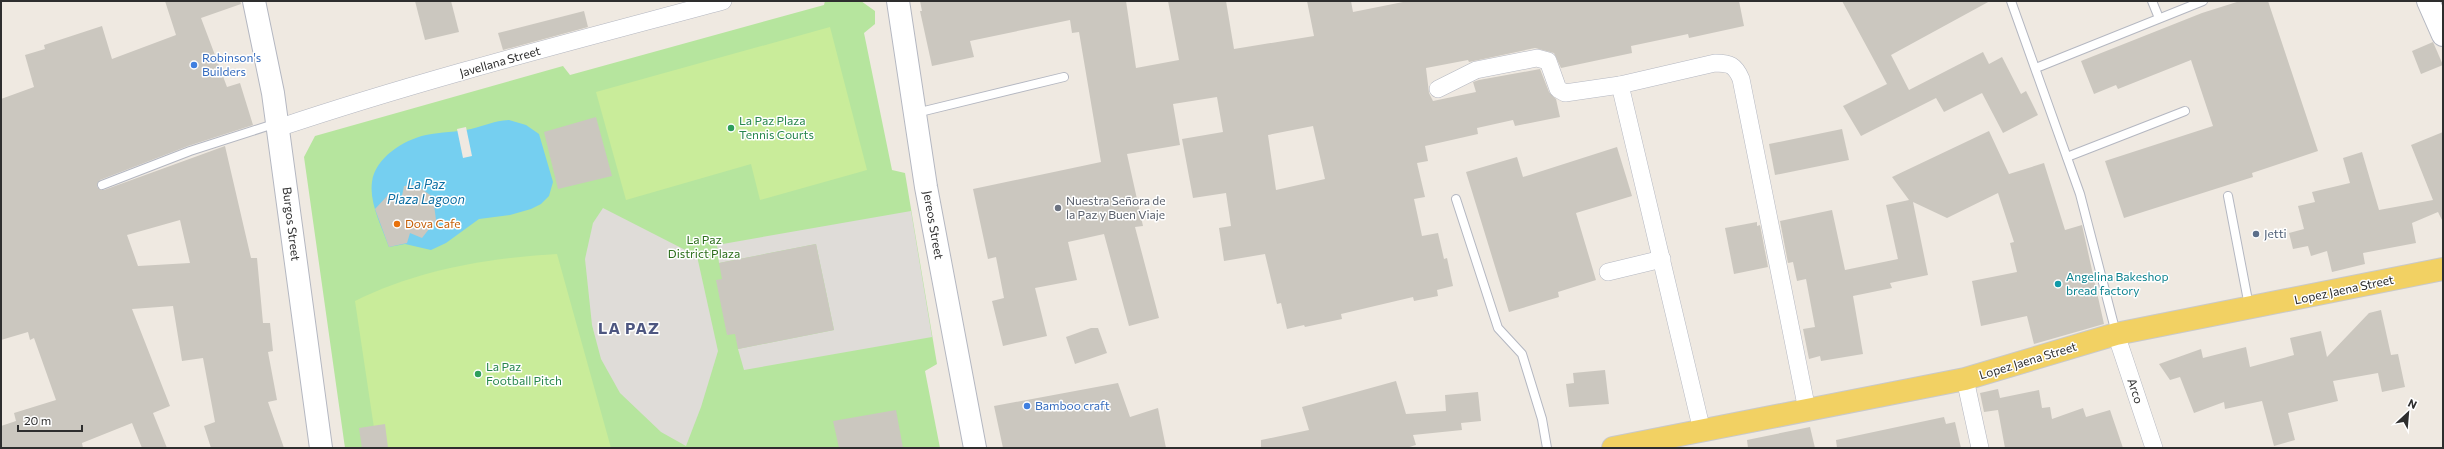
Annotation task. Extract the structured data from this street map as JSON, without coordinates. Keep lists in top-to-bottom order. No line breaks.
{"streets":{"main road":["Lopez Jaena Street"],"street":["Javellana Street","Burgos Street","Jereos Street","Arco"]},"crossings":[["Javellana Street","Burgos Street"],["Lopez Jaena Street","Arco"]],"districts":["LA PAZ"],"water":["La Paz Plaza Lagoon"],"parks":["La Paz District Plaza"],"places":["Robinson's Builders","La Paz Plaza Tennis Courts","Nuestra Señora de la Paz y Buen Viaje","Dova Cafe","Jetti","Angelina Bakeshop bread factory","La Paz Football Pitch","Bamboo craft"],"scale_bar":"20 m","north":"top right"}
